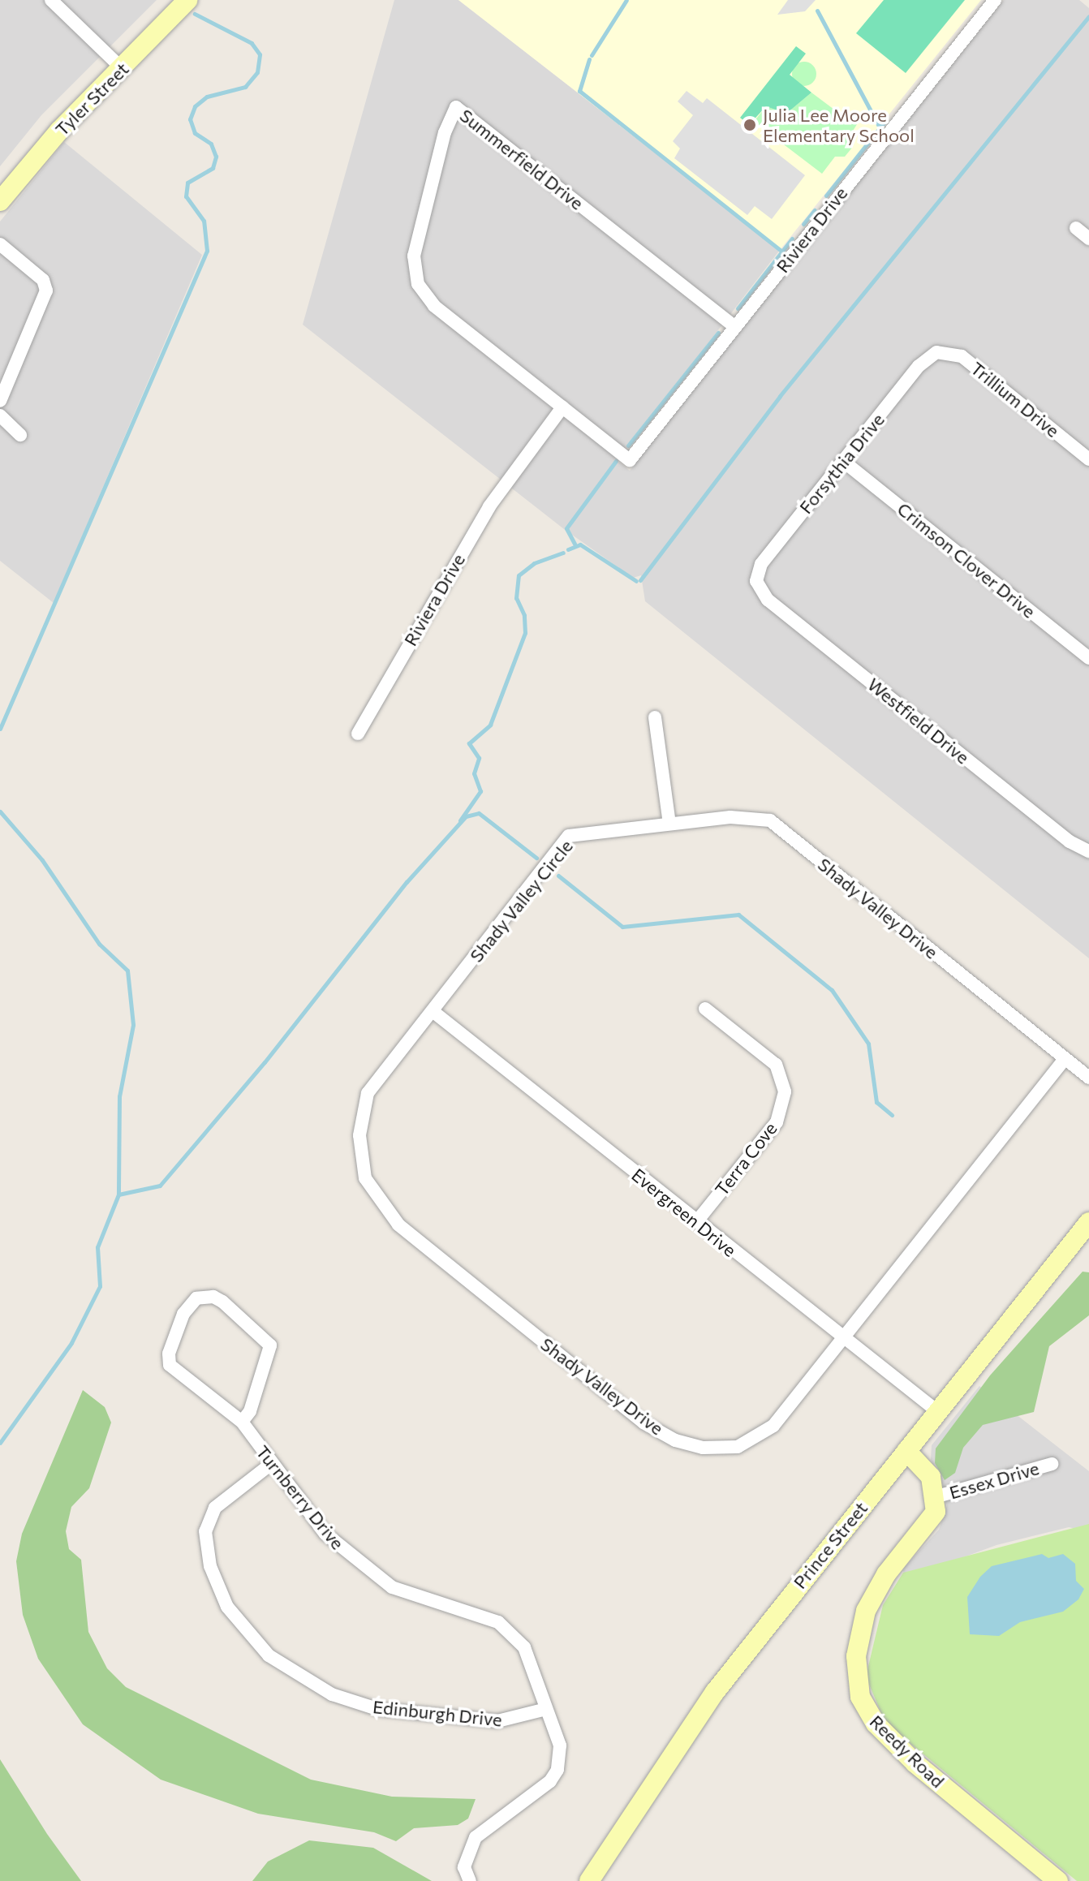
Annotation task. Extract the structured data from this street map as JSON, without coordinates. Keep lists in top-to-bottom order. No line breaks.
{"streets":{"street":["Tyler Street","Summerfield Drive","Riviera Drive","Trillium Drive","Forsythia Drive","Crimson Clover Drive","Westfield Drive","Shady Valley Circle","Shady Valley Drive","Terra Cove","Evergreen Drive","Essex Drive","Turnberry Drive","Prince Street","Edinburgh Drive","Reedy Road"]},"crossings":[["Summerfield Drive","Riviera Drive"],["Trillium Drive","Forsythia Drive"],["Forsythia Drive","Crimson Clover Drive"],["Forsythia Drive","Westfield Drive"],["Shady Valley Circle","Shady Valley Drive"],["Shady Valley Circle","Evergreen Drive"],["Shady Valley Drive","Evergreen Drive"],["Terra Cove","Evergreen Drive"],["Evergreen Drive","Prince Street"],["Essex Drive","Reedy Road"],["Turnberry Drive","Edinburgh Drive"]],"places":["Julia Lee Moore Elementary School"]}
